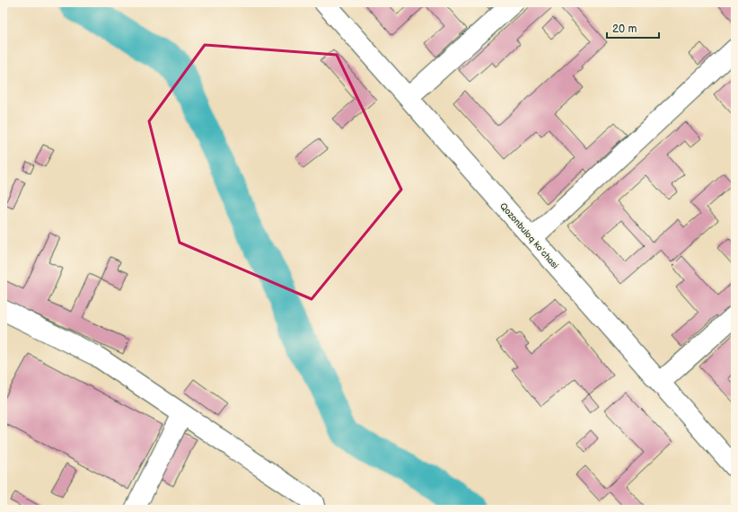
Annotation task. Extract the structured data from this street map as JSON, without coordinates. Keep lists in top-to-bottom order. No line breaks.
{"streets":{"street":["Qozonbuloq koʻchasi"]},"scale_bar":"20 m"}
